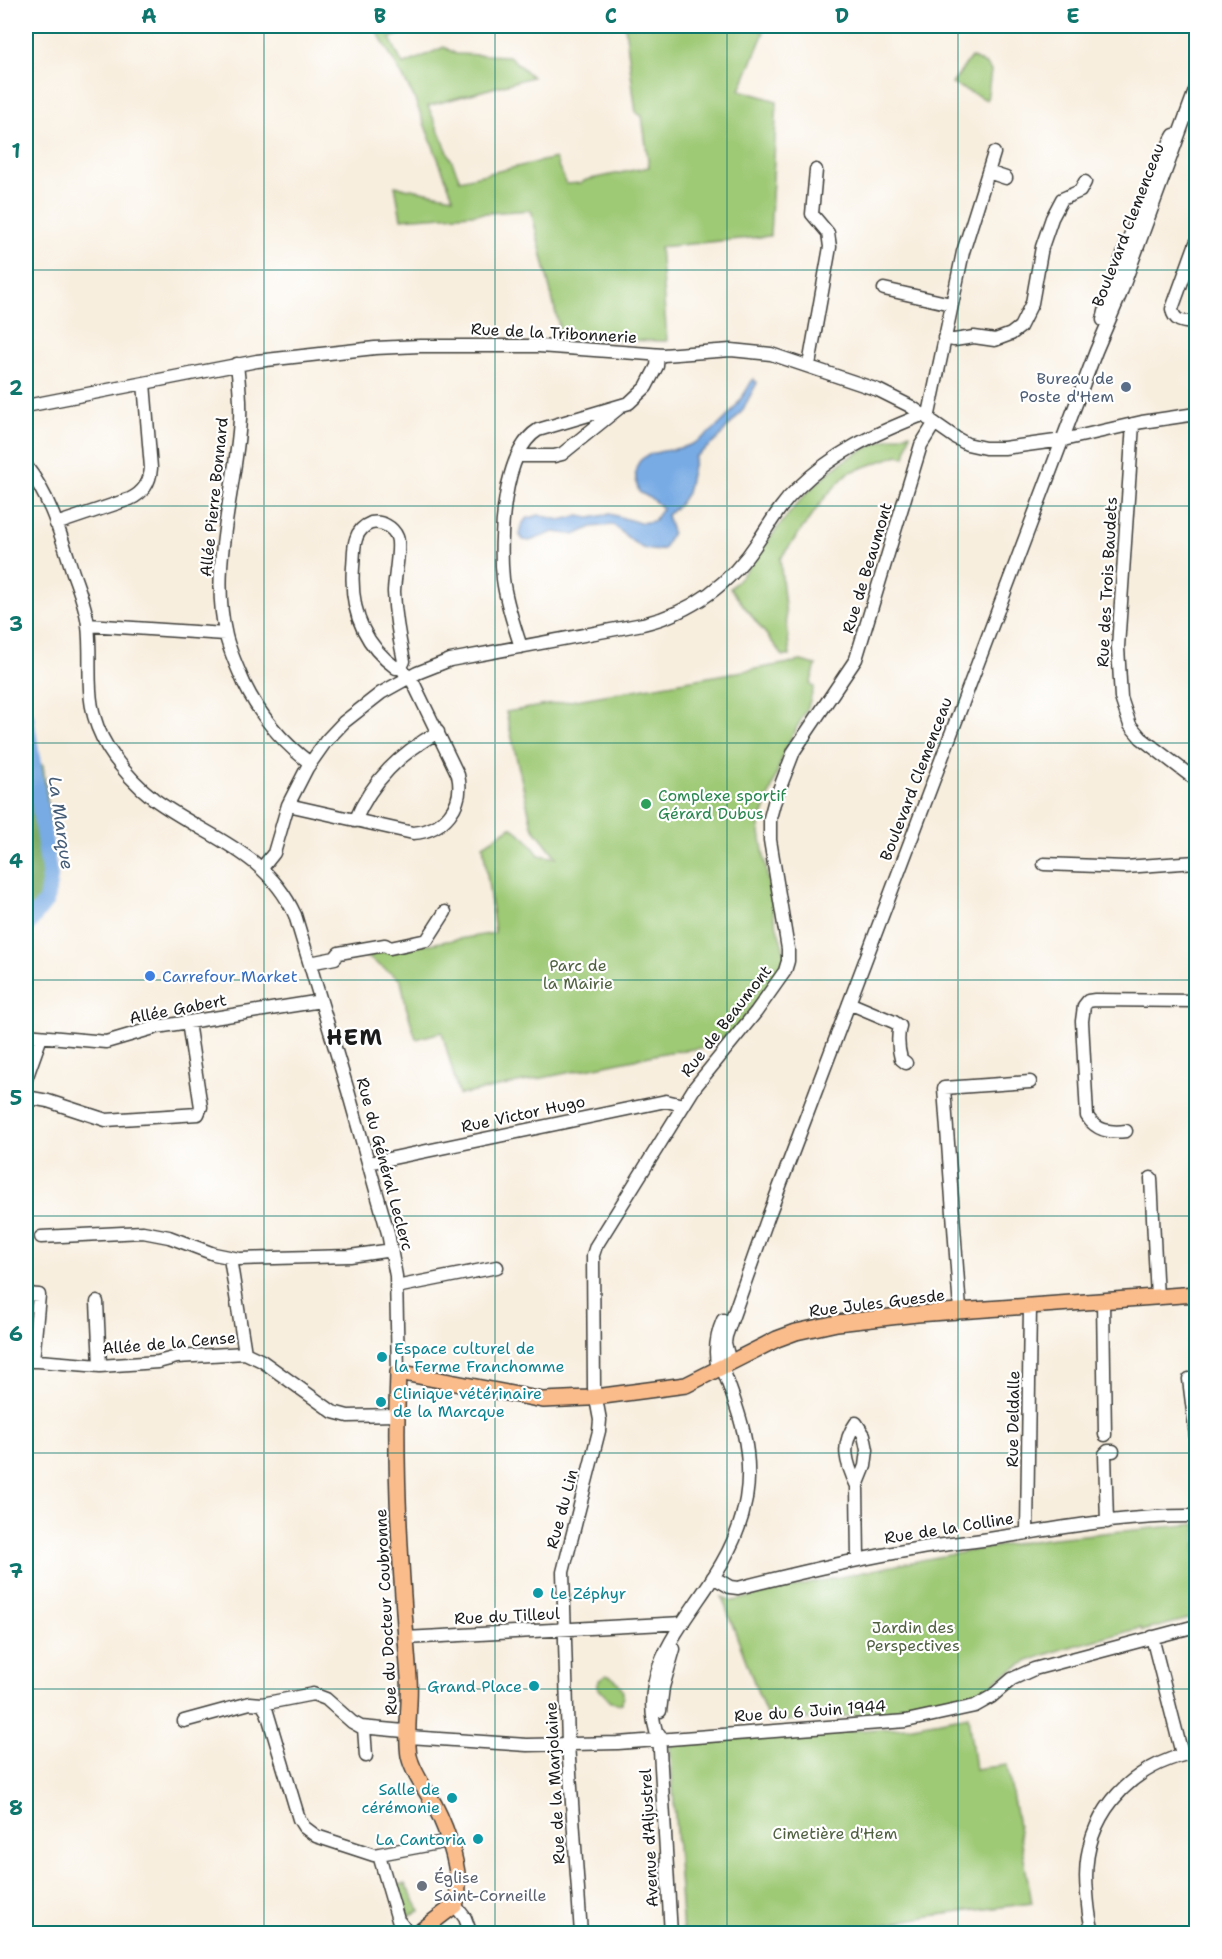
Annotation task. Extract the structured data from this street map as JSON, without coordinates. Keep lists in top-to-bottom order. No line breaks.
{"streets":{"main road":["Rue Jules Guesde","Rue du Docteur Coubronne"],"street":["Boulevard Clemenceau","Rue de la Tribonnerie","Allée Pierre Bonnard","Rue de Beaumont","Rue des Trois Baudets","Allée Gabert","Rue Victor Hugo","Rue du Général Leclerc","Allée de la Cense","Rue Deldalle","Rue du Lin","Rue de la Colline","Rue du Tilleul","Rue du 6 Juin 1944","Rue de la Marjolaine","Avenue d'Aljustrel"]},"crossings":[["Boulevard Clemenceau","Rue de la Tribonnerie"],["Boulevard Clemenceau","Rue Jules Guesde"],["Boulevard Clemenceau","Avenue d'Aljustrel"],["Rue de la Tribonnerie","Allée Pierre Bonnard"],["Rue de la Tribonnerie","Rue de Beaumont"],["Rue de la Tribonnerie","Rue des Trois Baudets"],["Rue de Beaumont","Rue Victor Hugo"],["Rue de Beaumont","Rue Jules Guesde"],["Rue de Beaumont","Rue du Lin"],["Allée Gabert","Rue du Général Leclerc"],["Rue Victor Hugo","Rue du Général Leclerc"],["Rue du Général Leclerc","Rue Jules Guesde"],["Rue du Général Leclerc","Rue du Docteur Coubronne"],["Rue Jules Guesde","Rue Deldalle"],["Rue Jules Guesde","Rue du Lin"],["Rue Jules Guesde","Rue du Docteur Coubronne"],["Rue Jules Guesde","Avenue d'Aljustrel"],["Allée de la Cense","Rue du Docteur Coubronne"],["Rue Deldalle","Rue de la Colline"],["Rue du Lin","Rue du Tilleul"],["Rue du Lin","Rue de la Marjolaine"],["Rue de la Colline","Avenue d'Aljustrel"],["Rue du Docteur Coubronne","Rue du Tilleul"],["Rue du Docteur Coubronne","Rue du 6 Juin 1944"],["Rue du Tilleul","Rue de la Marjolaine"],["Rue du Tilleul","Avenue d'Aljustrel"],["Rue du 6 Juin 1944","Rue de la Marjolaine"],["Rue du 6 Juin 1944","Avenue d'Aljustrel"]],"districts":["HEM"],"water":["La Marque"],"parks":["Parc de la Mairie","Jardin des Perspectives","Cimetière d'Hem"],"places":["Bureau de Poste d'Hem","Complexe sportif Gérard Dubus","Carrefour Market","Espace culturel de la Ferme Franchomme","Clinique vétérinaire de la Marcque","Le Zéphyr","Grand Place","Salle de cérémonie","La Cantoria","Église Saint-Corneille"],"grid":{"columns":["A","B","C","D","E"],"rows":["1","2","3","4","5","6","7","8"]}}
